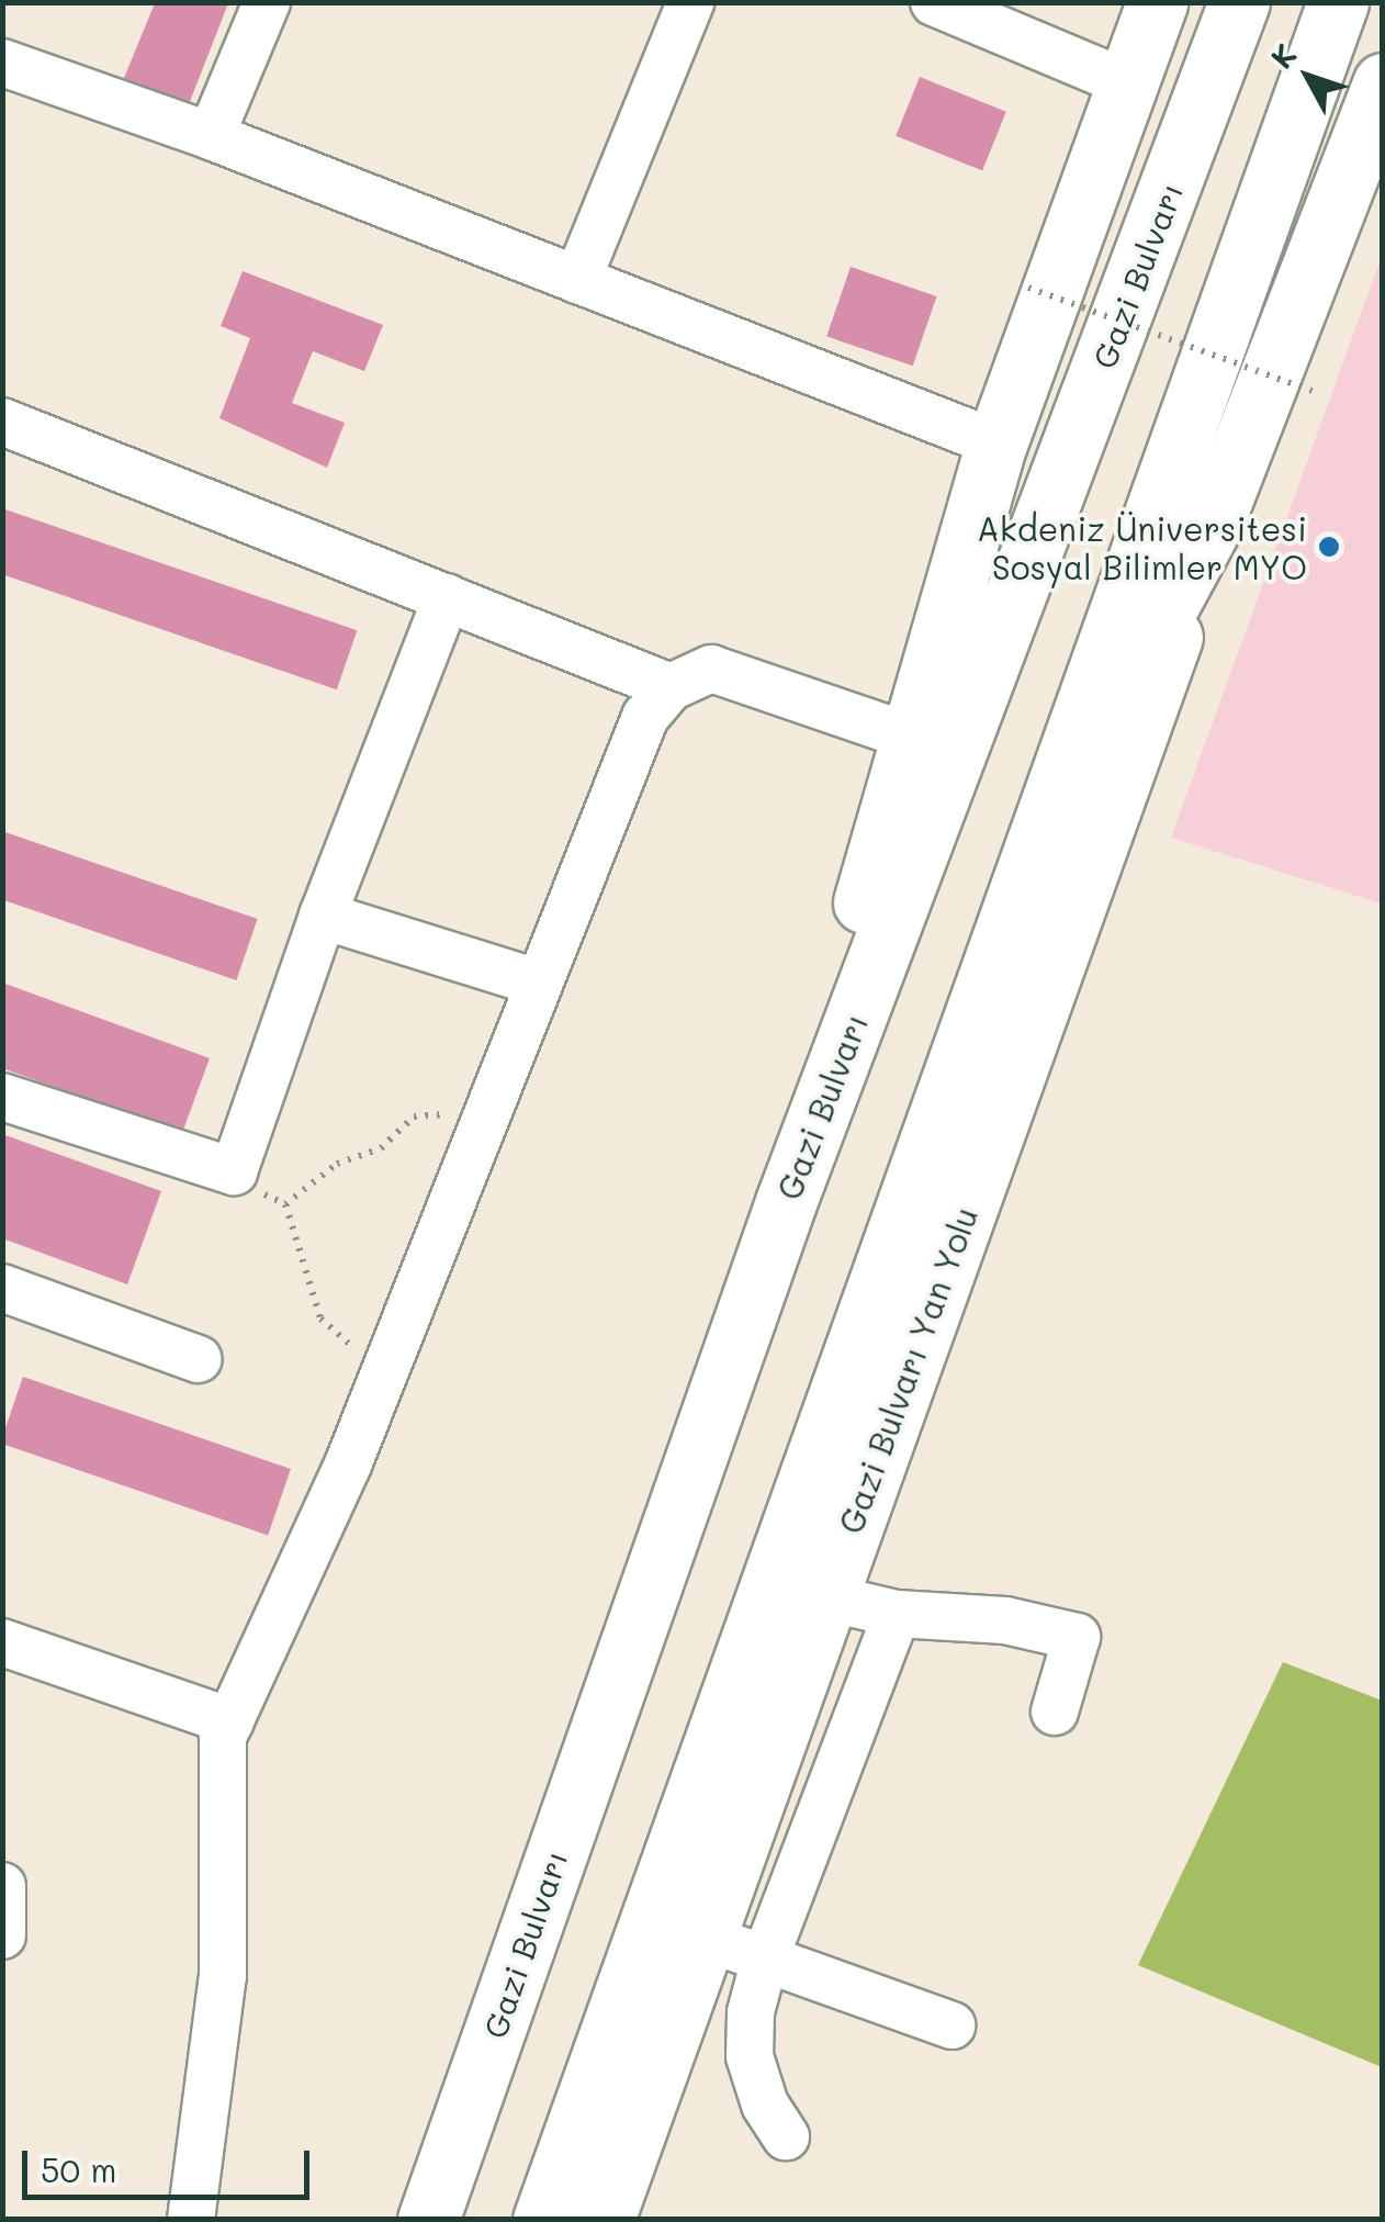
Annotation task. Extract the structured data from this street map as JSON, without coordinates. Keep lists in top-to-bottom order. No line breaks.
{"streets":{"main road":["Gazi Bulvarı","Gazi Bulvarı Yan Yolu"]},"places":["Akdeniz Üniversitesi Sosyal Bilimler MYO"],"scale_bar":"50 m","north":"top left"}
